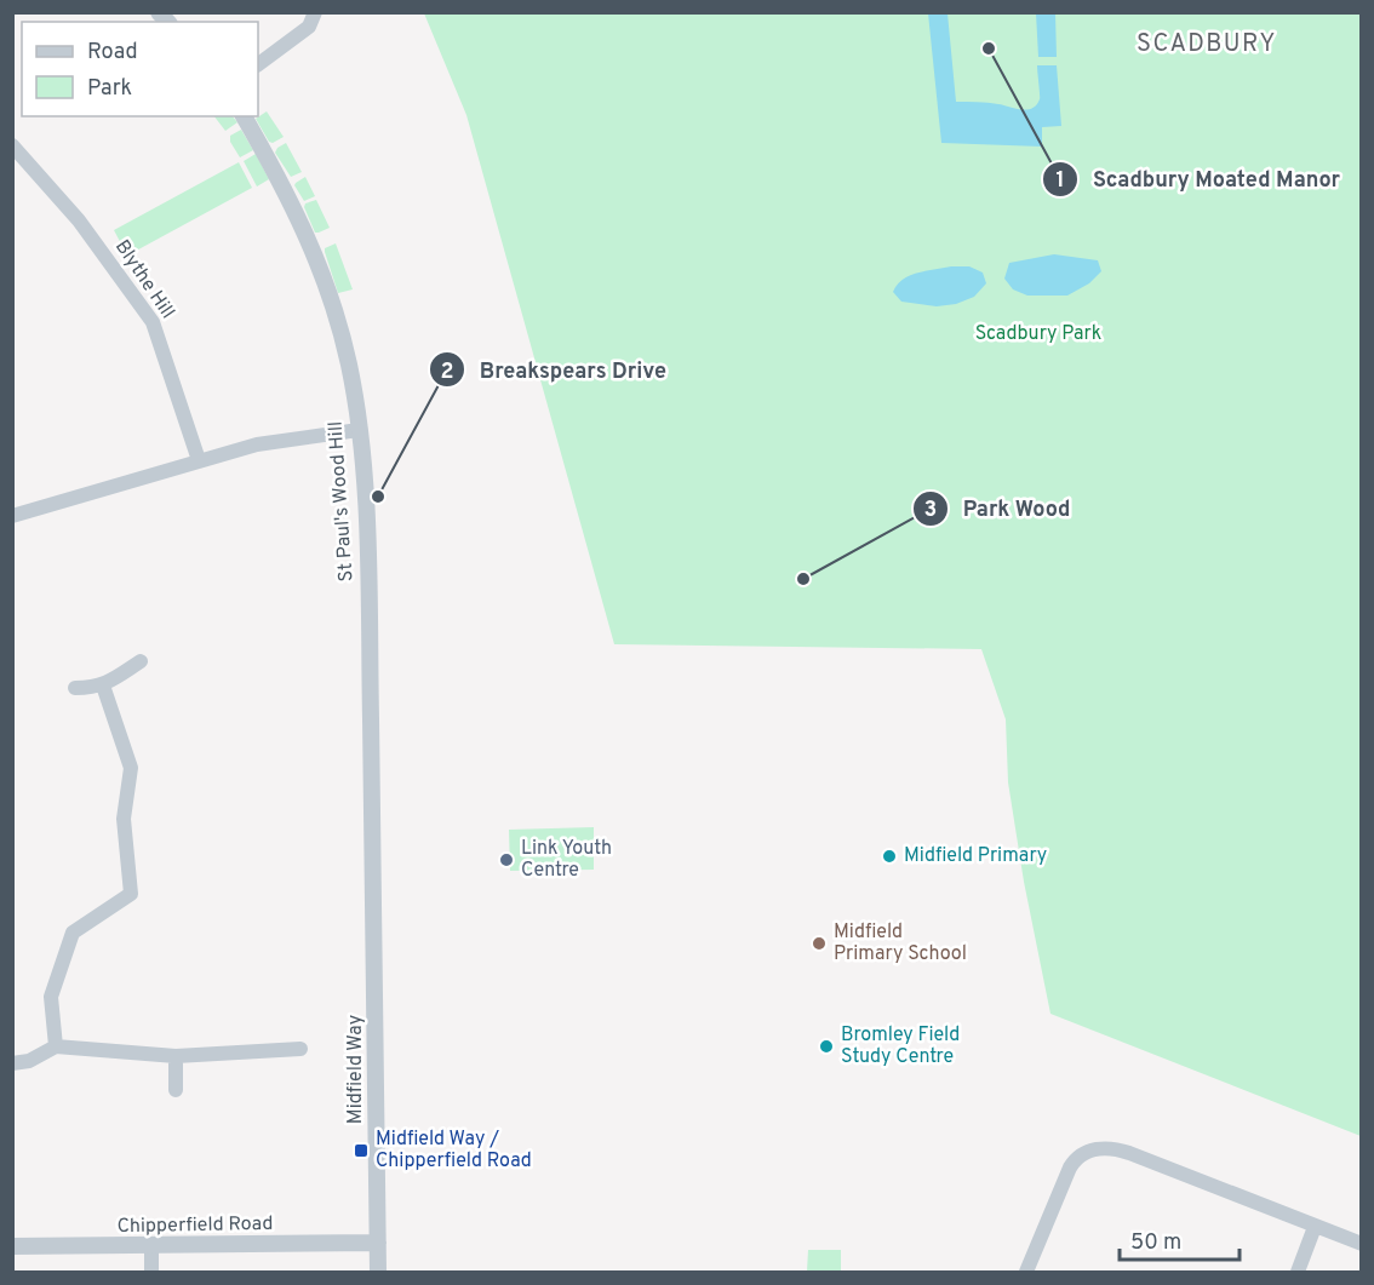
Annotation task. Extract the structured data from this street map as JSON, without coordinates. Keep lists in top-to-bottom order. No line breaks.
{"streets":{"street":["Blythe Hill","St Paul's Wood Hill","Midfield Way","Chipperfield Road"]},"crossings":[["St Paul's Wood Hill","Midfield Way"],["Midfield Way","Chipperfield Road"]],"districts":["SCADBURY"],"parks":["Scadbury Park"],"places":{"other":["Scadbury Moated Manor","Breakspears Drive","Park Wood","Midfield Primary","Link Youth Centre","Midfield Primary School","Bromley Field Study Centre"],"transit":["Midfield Way / Chipperfield Road"]},"legend":["Road","Park"],"scale_bar":"50 m"}
